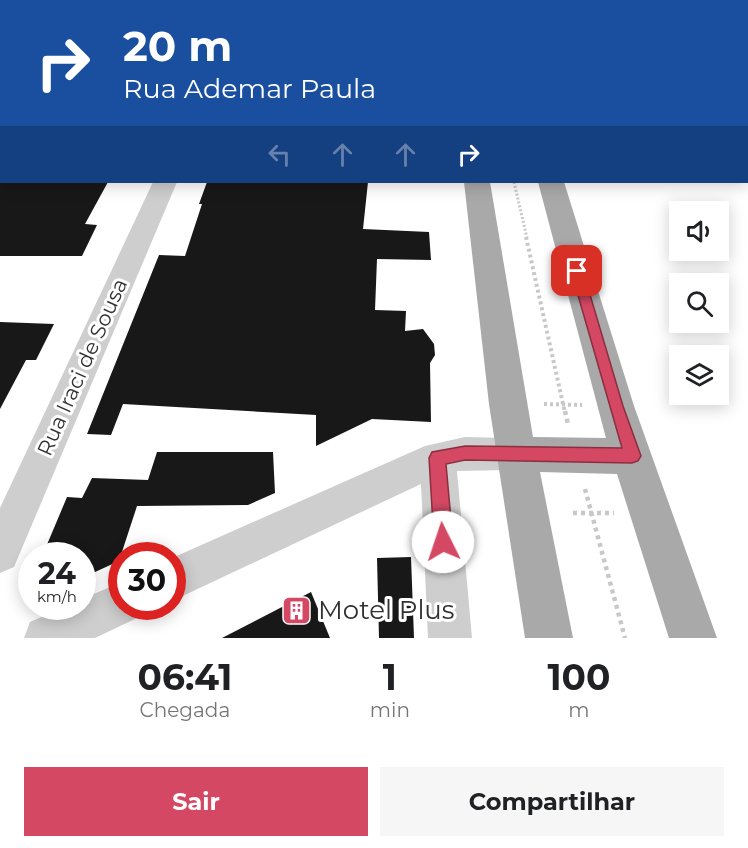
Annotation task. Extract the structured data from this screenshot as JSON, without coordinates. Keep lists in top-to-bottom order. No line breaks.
{"streets":{"street":["Rua Iraci de Sousa"]},"places":{"building":["Motel Plus"]},"page":{"turn":["20 m","Rua Ademar Paula"],"speed":"24 km/h","limit":"30","eta":["06:41","Chegada","1","min","100","m"],"buttons":["Sair","Compartilhar"]}}
